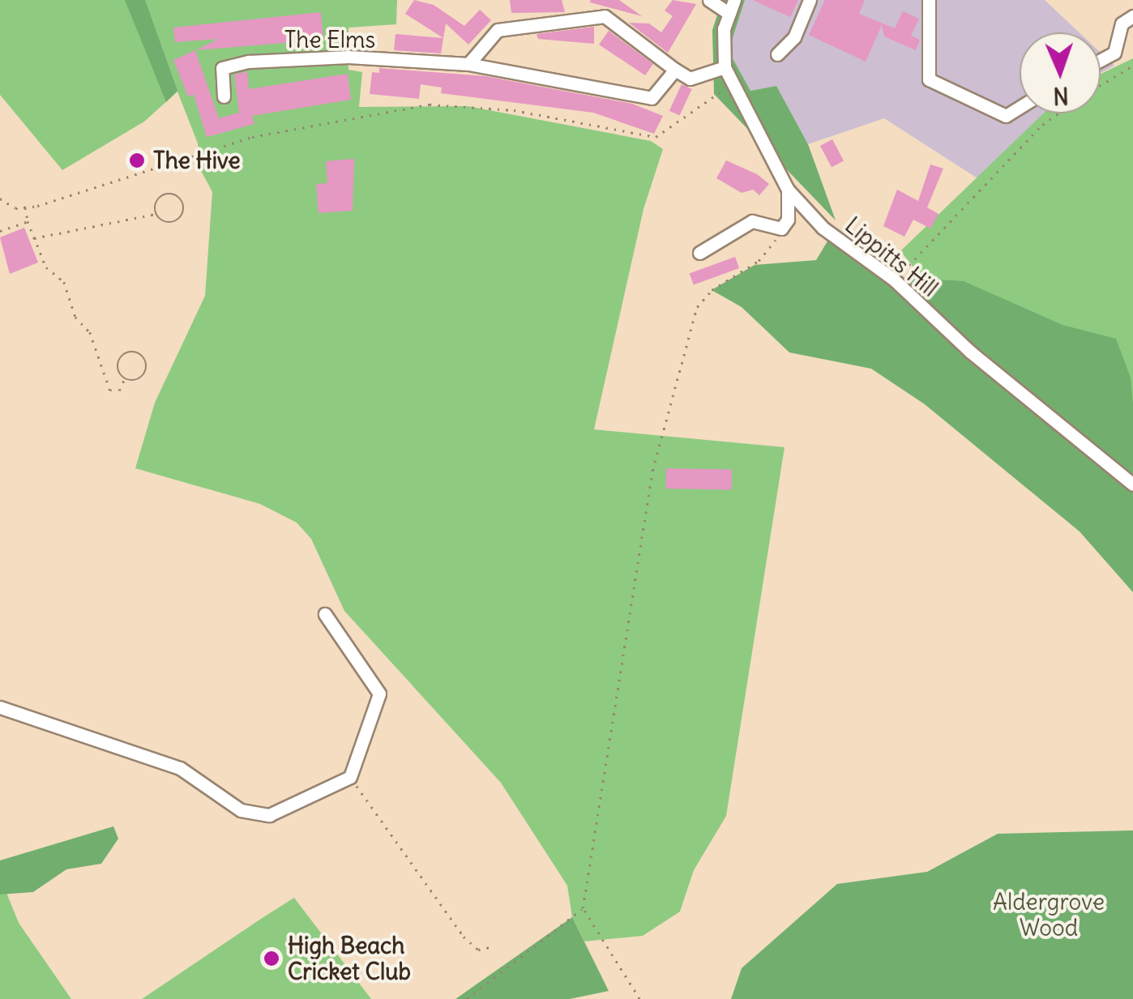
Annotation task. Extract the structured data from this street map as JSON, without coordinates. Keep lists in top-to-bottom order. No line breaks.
{"streets":{"street":["The Elms","Lippitts Hill"]},"parks":["Aldergrove Wood"],"places":["The Hive","High Beach Cricket Club"],"north":"bottom"}
